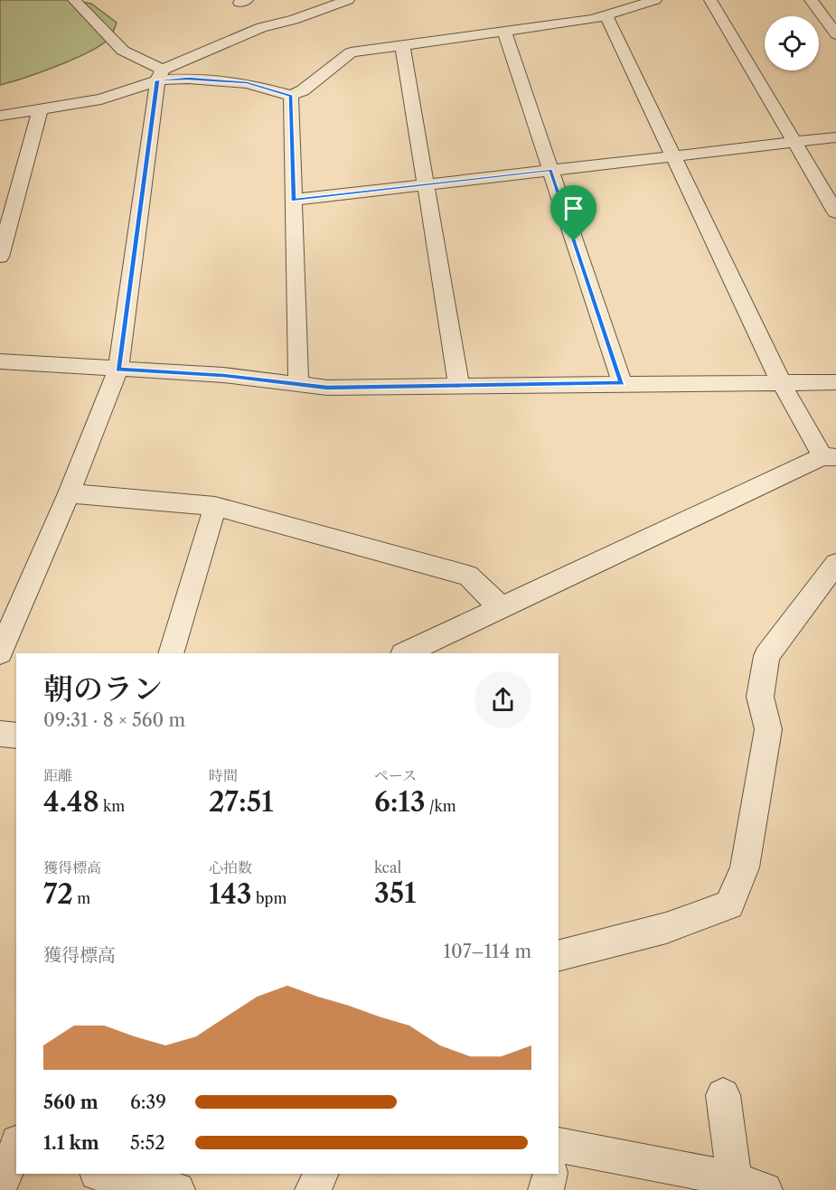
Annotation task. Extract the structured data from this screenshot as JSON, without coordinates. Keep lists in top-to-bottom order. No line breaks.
{"page":{"heading":["朝のラン","09:31 · 8 × 560 m"],"stats":[["距離","4.48 km"],["時間","27:51"],["ペース","6:13 /km"],["獲得標高","72 m"],["心拍数","143 bpm"],["kcal","351"]],"chart":["獲得標高","107–114 m"],"list":[{"name":"560 m","note":"6:39"},{"name":"1.1 km","note":"5:52"}]}}
